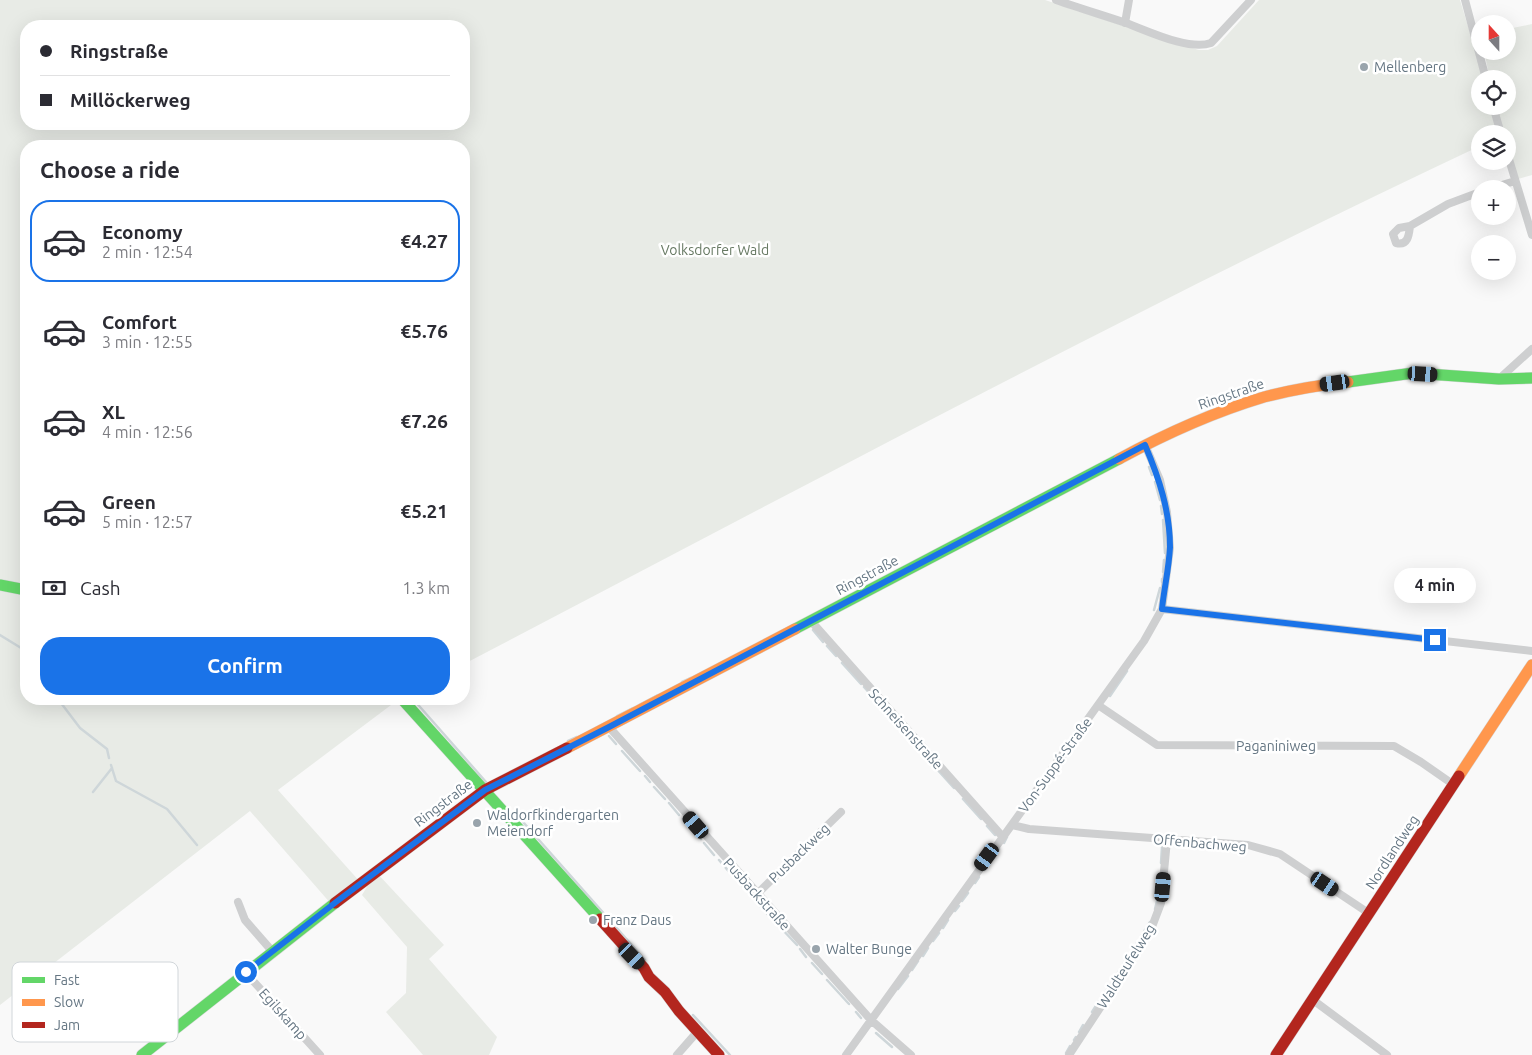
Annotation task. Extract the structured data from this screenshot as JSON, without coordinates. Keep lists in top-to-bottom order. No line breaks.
{"streets":{"street":["Ringstraße","Schneisenstraße","Paganiniweg","Von-Suppé-Straße","Offenbachweg","Nordlandweg","Pusbackweg","Pusbackstraße","Waldteufelweg","Egilskamp"]},"crossings":[["Ringstraße","Schneisenstraße"],["Ringstraße","Von-Suppé-Straße"],["Ringstraße","Pusbackstraße"],["Ringstraße","Egilskamp"],["Schneisenstraße","Von-Suppé-Straße"],["Paganiniweg","Von-Suppé-Straße"],["Paganiniweg","Nordlandweg"],["Von-Suppé-Straße","Offenbachweg"],["Von-Suppé-Straße","Pusbackstraße"],["Offenbachweg","Nordlandweg"],["Offenbachweg","Waldteufelweg"],["Pusbackweg","Pusbackstraße"]],"parks":["Volksdorfer Wald"],"places":["Mellenberg","Waldorfkindergarten Meiendorf","Franz Daus","Walter Bunge"],"legend":["Fast","Slow","Jam"],"north":"top","page":{"map_buttons":["+","−"],"banner":["Ringstraße","Millöckerweg"],"heading":"Choose a ride","list":[{"name":"Economy","note":"2 min · 12:54","value":"€4.27"},{"name":"Comfort","note":"3 min · 12:55","value":"€5.76"},{"name":"XL","note":"4 min · 12:56","value":"€7.26"},{"name":"Green","note":"5 min · 12:57","value":"€5.21"}],"pay":["Cash","1.3 km"],"bubble":"4 min","buttons":"Confirm"}}
